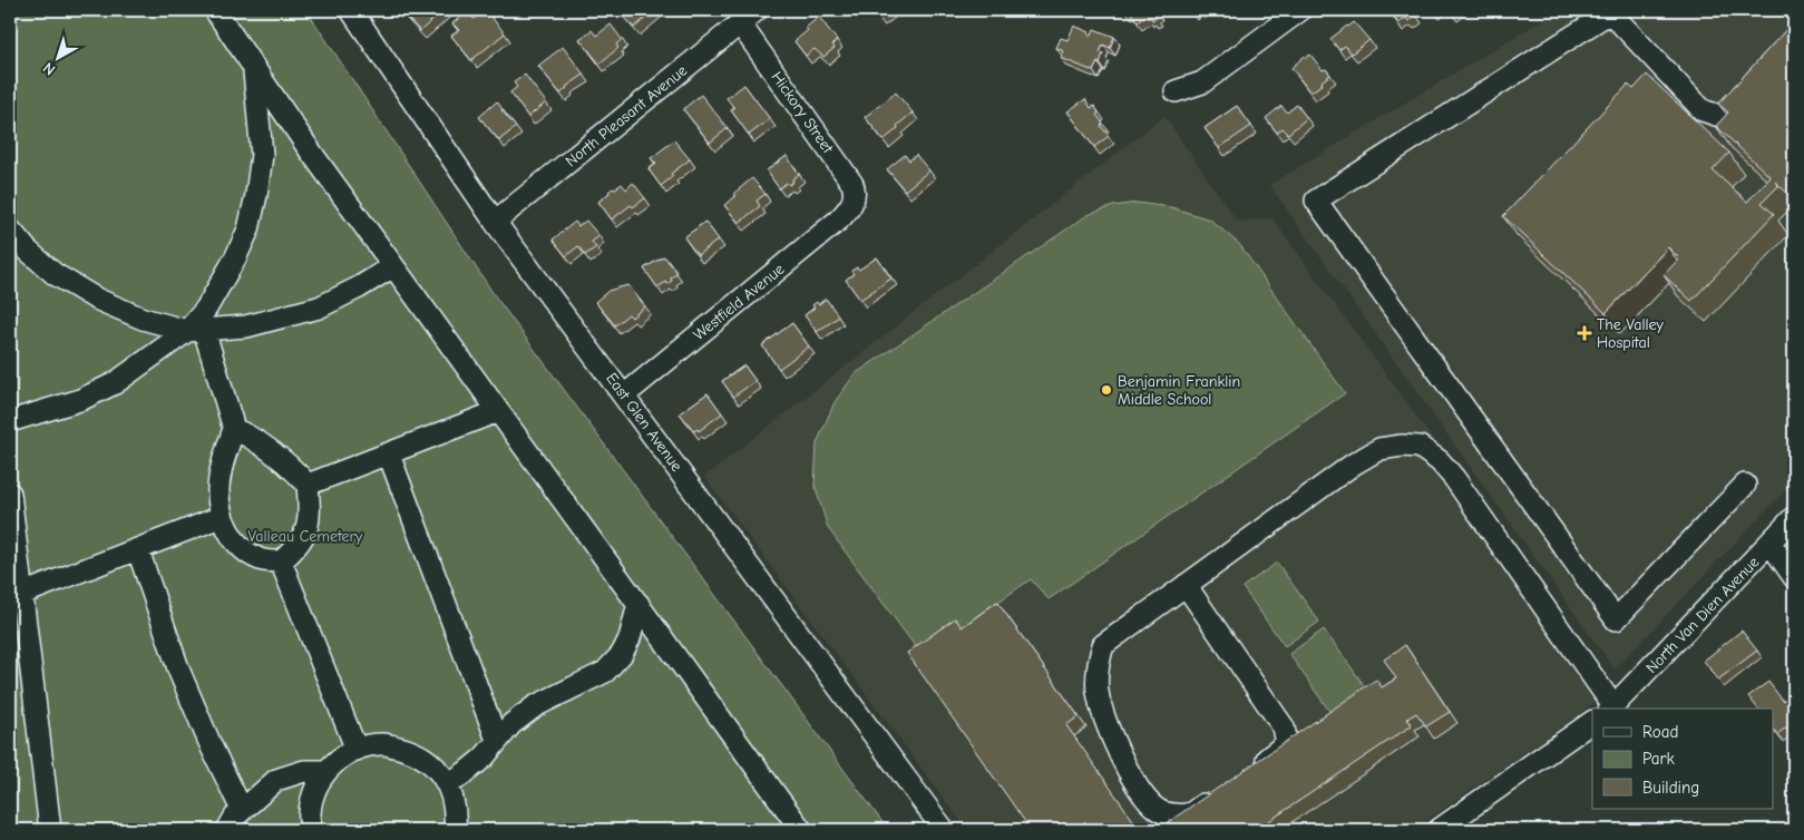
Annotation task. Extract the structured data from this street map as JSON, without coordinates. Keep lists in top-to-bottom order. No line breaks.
{"streets":{"street":["Hickory Street","North Pleasant Avenue","Westfield Avenue","East Glen Avenue","North Van Dien Avenue"]},"crossings":[["Hickory Street","North Pleasant Avenue"],["Hickory Street","Westfield Avenue"],["North Pleasant Avenue","East Glen Avenue"],["Westfield Avenue","East Glen Avenue"]],"parks":["Valleau Cemetery"],"places":{"health":["The Valley Hospital"],"other":["Benjamin Franklin Middle School"]},"legend":["Road","Park","Building"],"north":"bottom left"}
